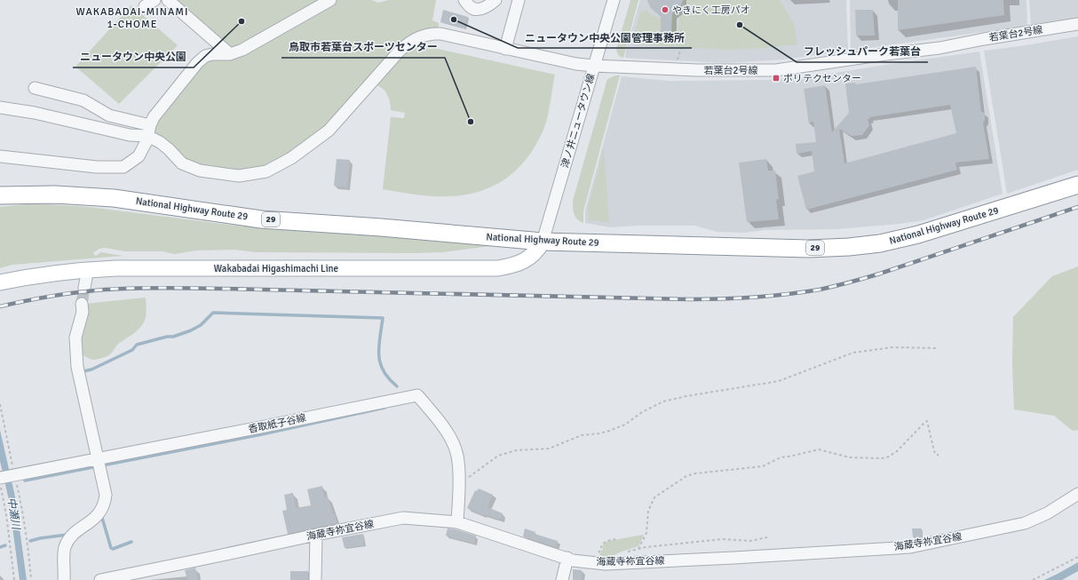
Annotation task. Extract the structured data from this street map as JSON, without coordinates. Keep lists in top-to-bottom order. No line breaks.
{"streets":{"highway":["National Highway Route 29","29"],"main road":["Wakabadai Higashimachi Line"],"street":["若葉台2号線","津ノ井ニュータウン線","香取紙子谷線","海蔵寺祢宜谷線"]},"crossings":[["若葉台2号線","津ノ井ニュータウン線"],["津ノ井ニュータウン線","National Highway Route 29"],["津ノ井ニュータウン線","Wakabadai Higashimachi Line"],["National Highway Route 29","Wakabadai Higashimachi Line"],["香取紙子谷線","海蔵寺祢宜谷線"]],"districts":["WAKABADAI-MINAMI 1-CHOME"],"water":["中瀬川"],"places":{"other":["やきにく工房パオ","ニュータウン中央公園管理事務所","ニュータウン中央公園","フレッシュパーク若葉台","鳥取市若葉台スポーツセンター"],"transit":["ポリテクセンター"]}}
